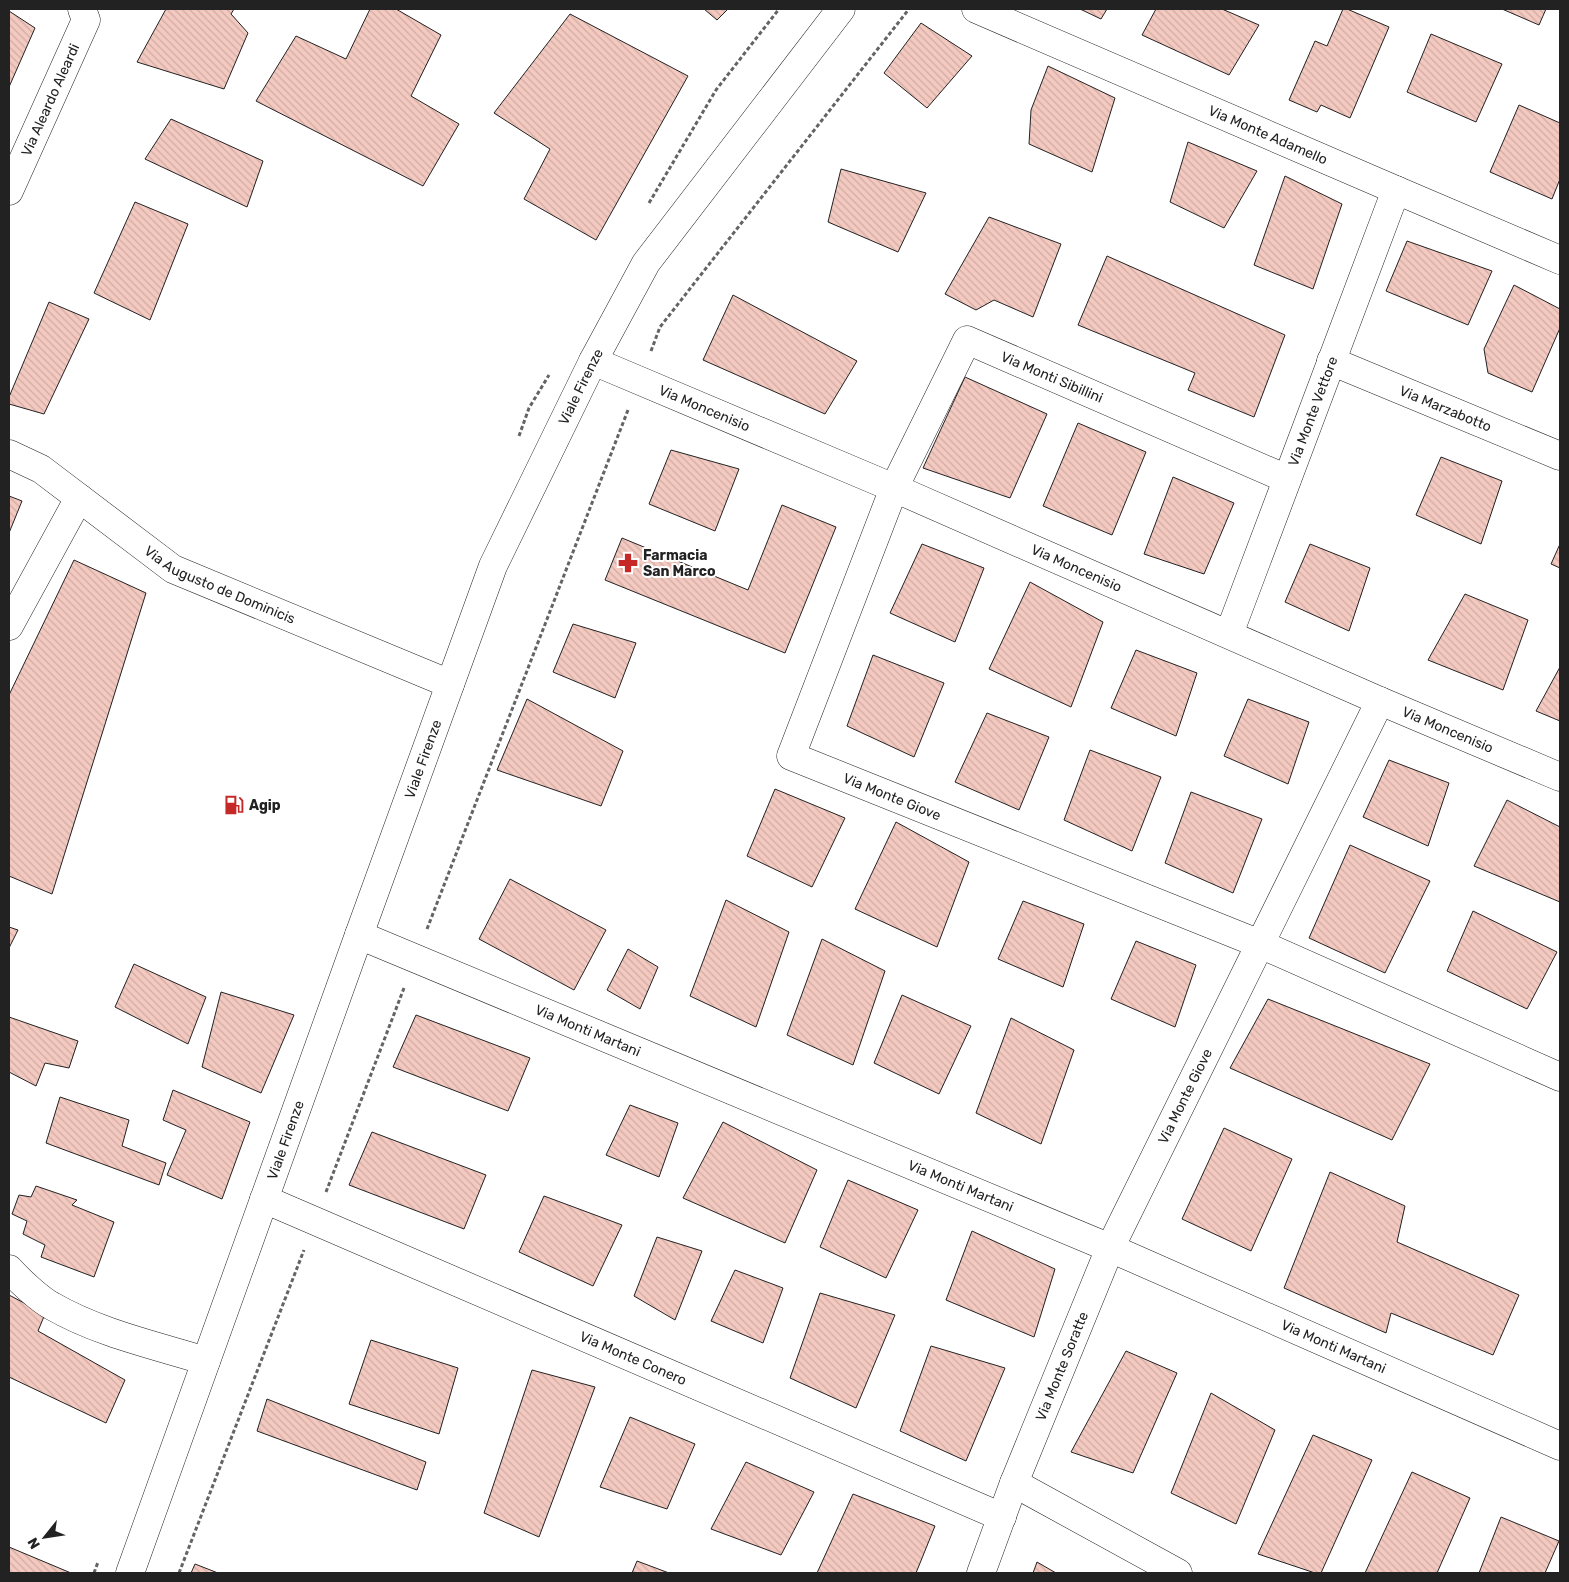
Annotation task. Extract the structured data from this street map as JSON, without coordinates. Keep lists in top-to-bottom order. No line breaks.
{"streets":{"street":["Via Aleardo Aleardi","Via Monte Adamello","Via Monti Sibillini","Viale Firenze","Via Moncenisio","Via Marzabotto","Via Monte Vettore","Via Augusto de Dominicis","Via Monte Giove","Via Monti Martani","Via Monte Conero","Via Monte Soratte"]},"crossings":[["Via Monte Adamello","Via Monte Vettore"],["Via Monti Sibillini","Via Moncenisio"],["Via Monti Sibillini","Via Monte Vettore"],["Via Monti Sibillini","Via Monte Giove"],["Viale Firenze","Via Moncenisio"],["Viale Firenze","Via Augusto de Dominicis"],["Viale Firenze","Via Monti Martani"],["Viale Firenze","Via Monte Conero"],["Via Moncenisio","Via Monte Vettore"],["Via Moncenisio","Via Monte Giove"],["Via Marzabotto","Via Monte Vettore"],["Via Monte Giove","Via Monti Martani"],["Via Monte Giove","Via Monte Soratte"],["Via Monti Martani","Via Monte Soratte"],["Via Monte Conero","Via Monte Soratte"]],"places":{"pharmacy":["Farmacia San Marco"],"fuel station":["Agip"]},"north":"bottom left"}
